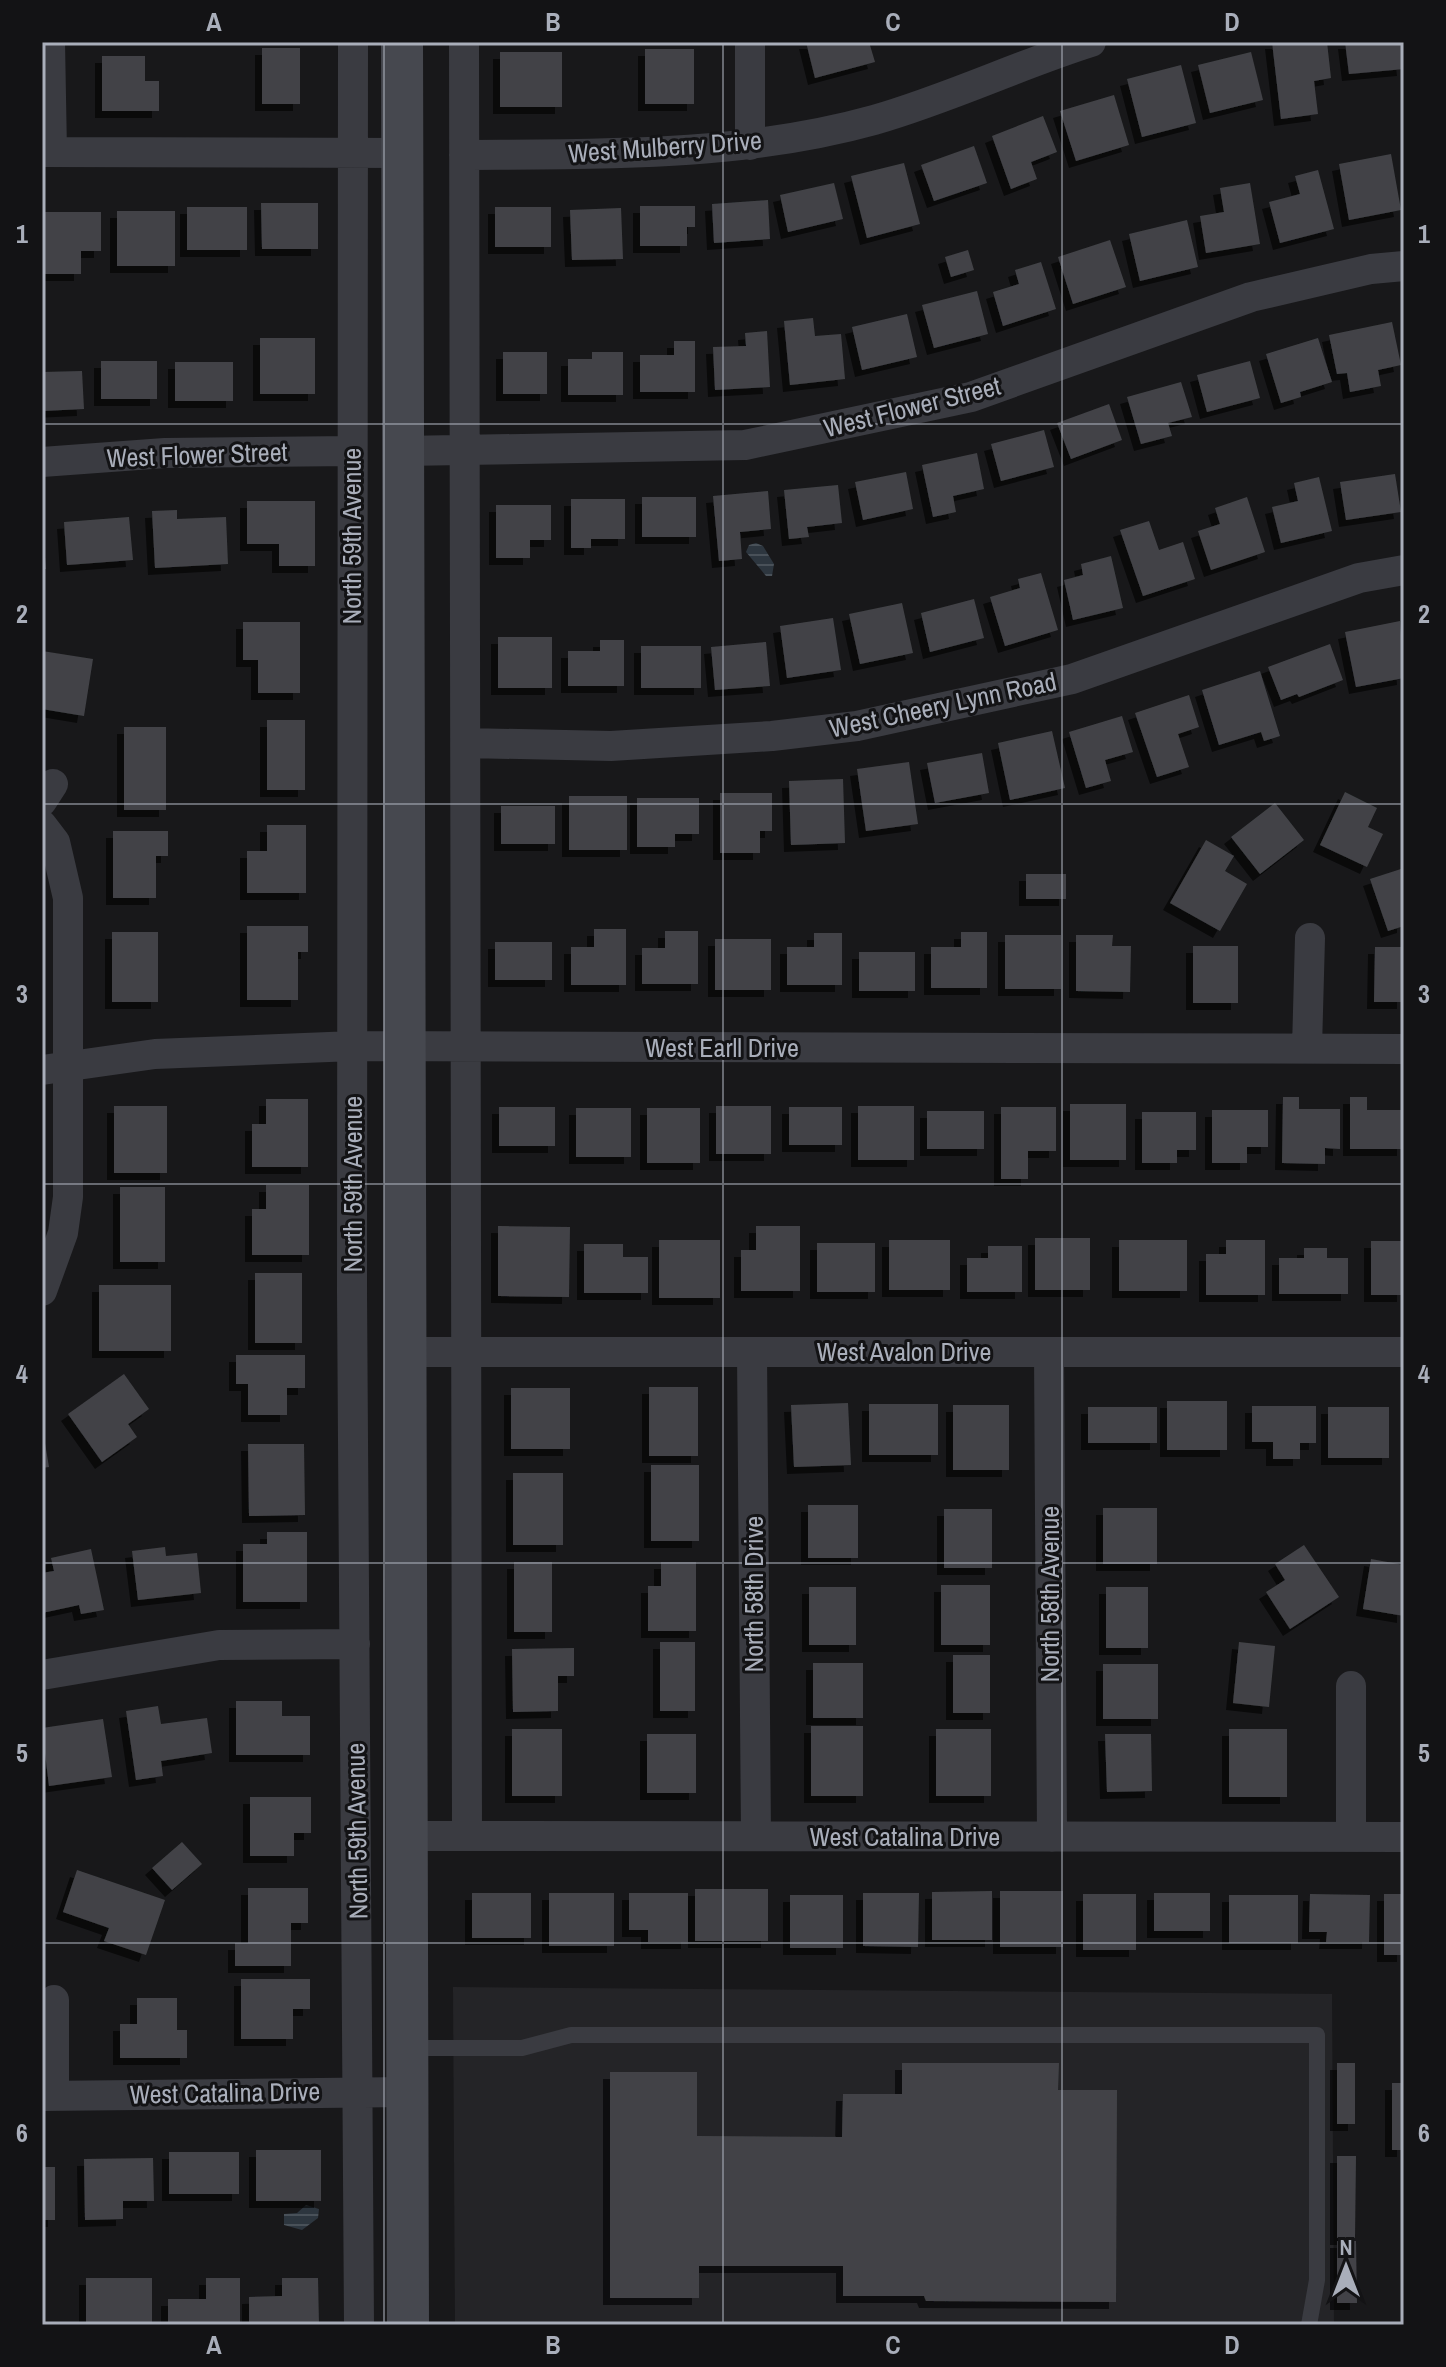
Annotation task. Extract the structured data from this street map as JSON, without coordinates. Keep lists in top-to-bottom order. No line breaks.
{"streets":{"main road":["North 59th Avenue"],"street":["West Mulberry Drive","West Flower Street","West Cheery Lynn Road","West Earll Drive","West Avalon Drive","North 58th Drive","North 58th Avenue","West Catalina Drive"]},"crossings":[["West Flower Street","North 59th Avenue"],["North 59th Avenue","West Earll Drive"],["North 59th Avenue","West Avalon Drive"],["North 59th Avenue","West Catalina Drive"],["West Avalon Drive","North 58th Drive"],["West Avalon Drive","North 58th Avenue"],["North 58th Drive","West Catalina Drive"],["North 58th Avenue","West Catalina Drive"]],"north":"top","grid":{"columns":["A","B","C","D"],"rows":["1","2","3","4","5","6"]}}
